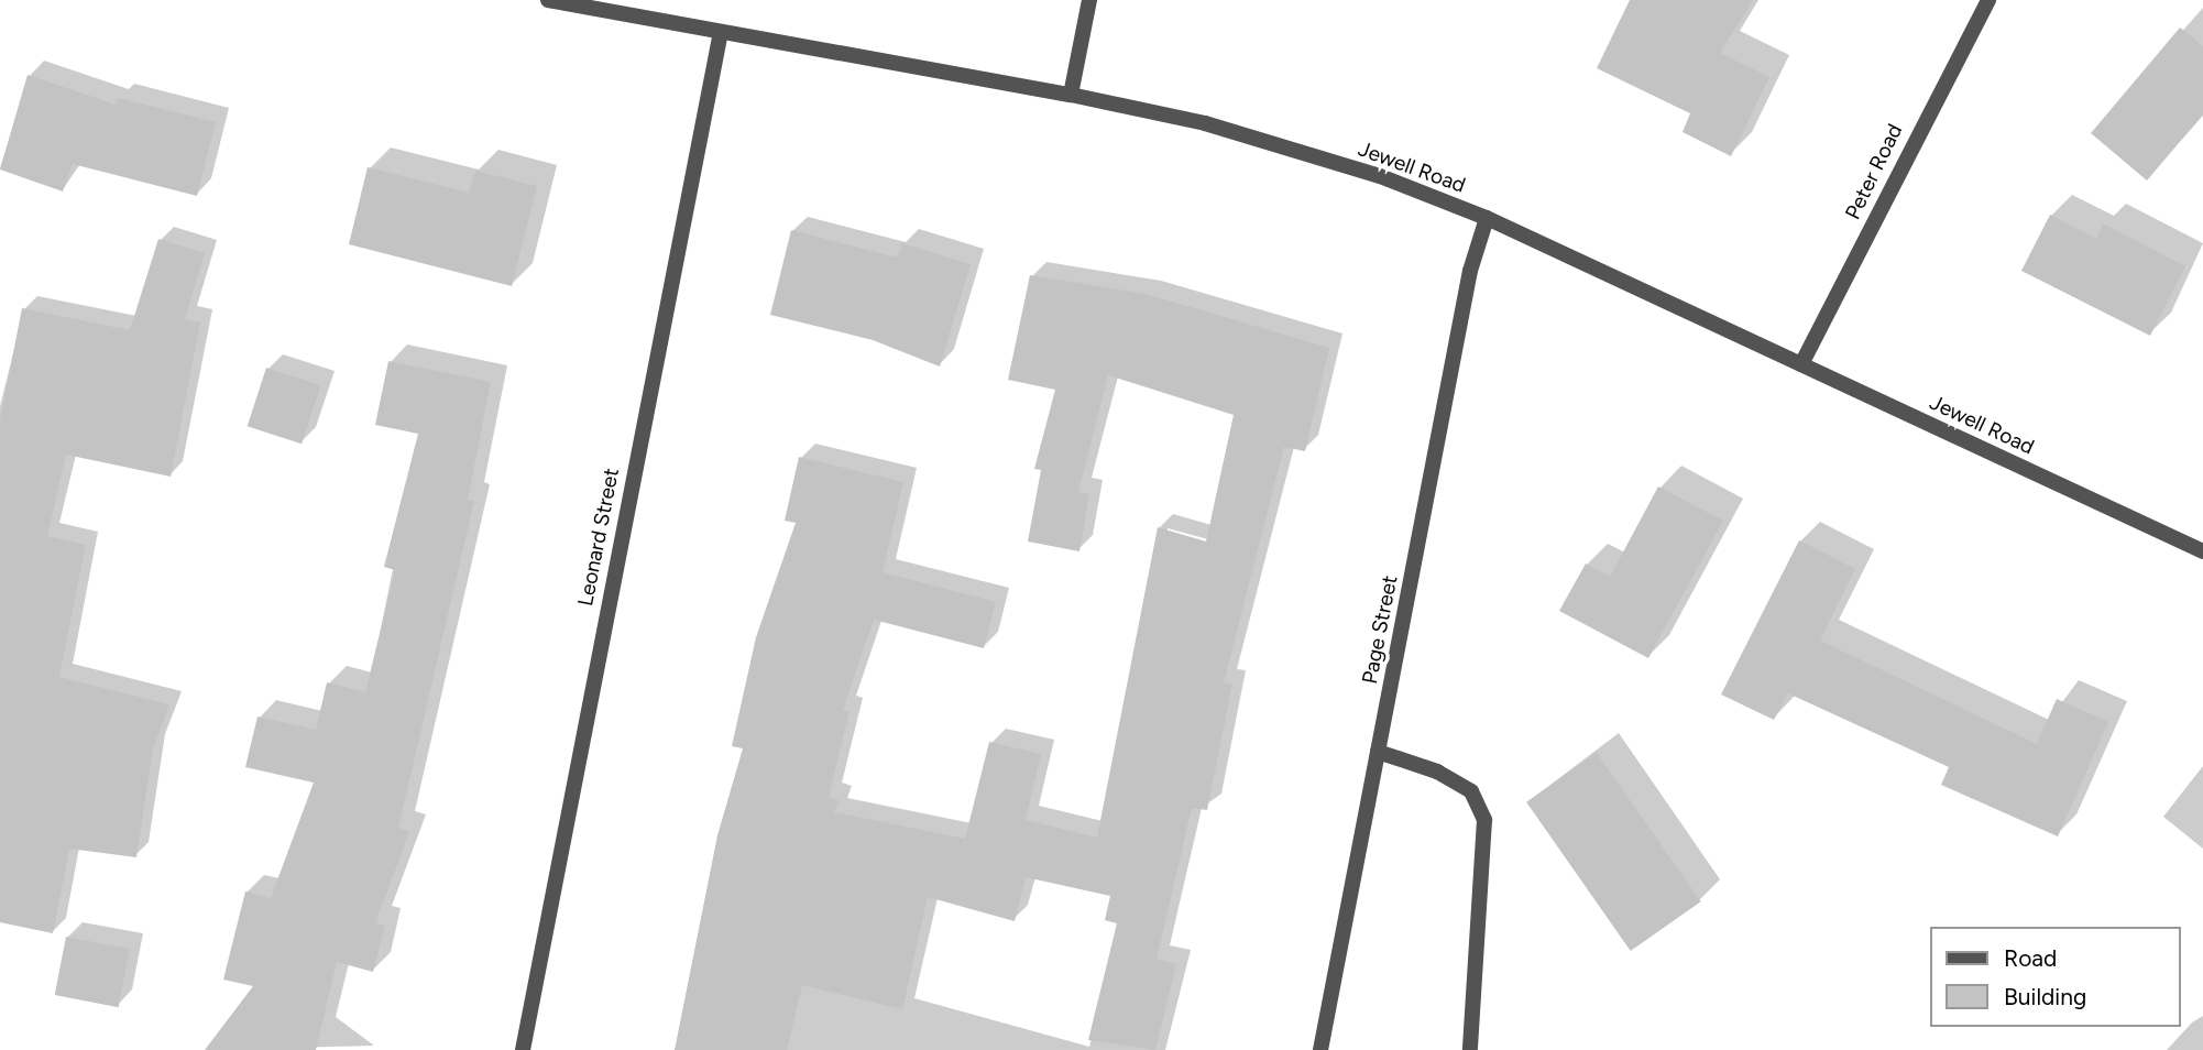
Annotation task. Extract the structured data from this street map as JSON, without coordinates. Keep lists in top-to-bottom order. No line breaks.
{"streets":{"street":["Jewell Road","Peter Road","Leonard Street","Page Street"]},"crossings":[["Jewell Road","Peter Road"],["Jewell Road","Leonard Street"],["Jewell Road","Page Street"]],"legend":["Road","Building"]}
